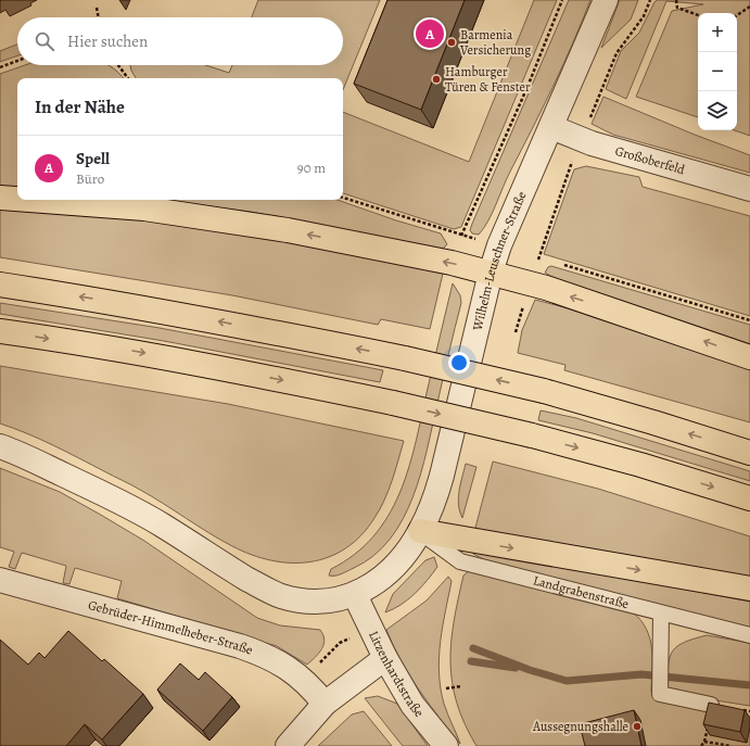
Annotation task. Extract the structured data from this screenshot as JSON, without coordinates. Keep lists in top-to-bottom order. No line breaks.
{"streets":{"street":["Großoberfeld","Wilhelm-Leuschner-Straße","Gebrüder-Himmelheber-Straße","Litzenhardtstraße"],"lane":["Landgrabenstraße"]},"crossings":[["Großoberfeld","Wilhelm-Leuschner-Straße"],["Wilhelm-Leuschner-Straße","Landgrabenstraße"],["Wilhelm-Leuschner-Straße","Litzenhardtstraße"]],"places":["Barmenia Versicherung","Hamburger Türen & Fenster","Aussegnungshalle"],"page":{"map_buttons":["+","−"],"pins":"A","search":"Hier suchen","heading":"In der Nähe","list":[{"mark":"A","name":"Spell","note":"Büro","value":"90 m"}]}}
